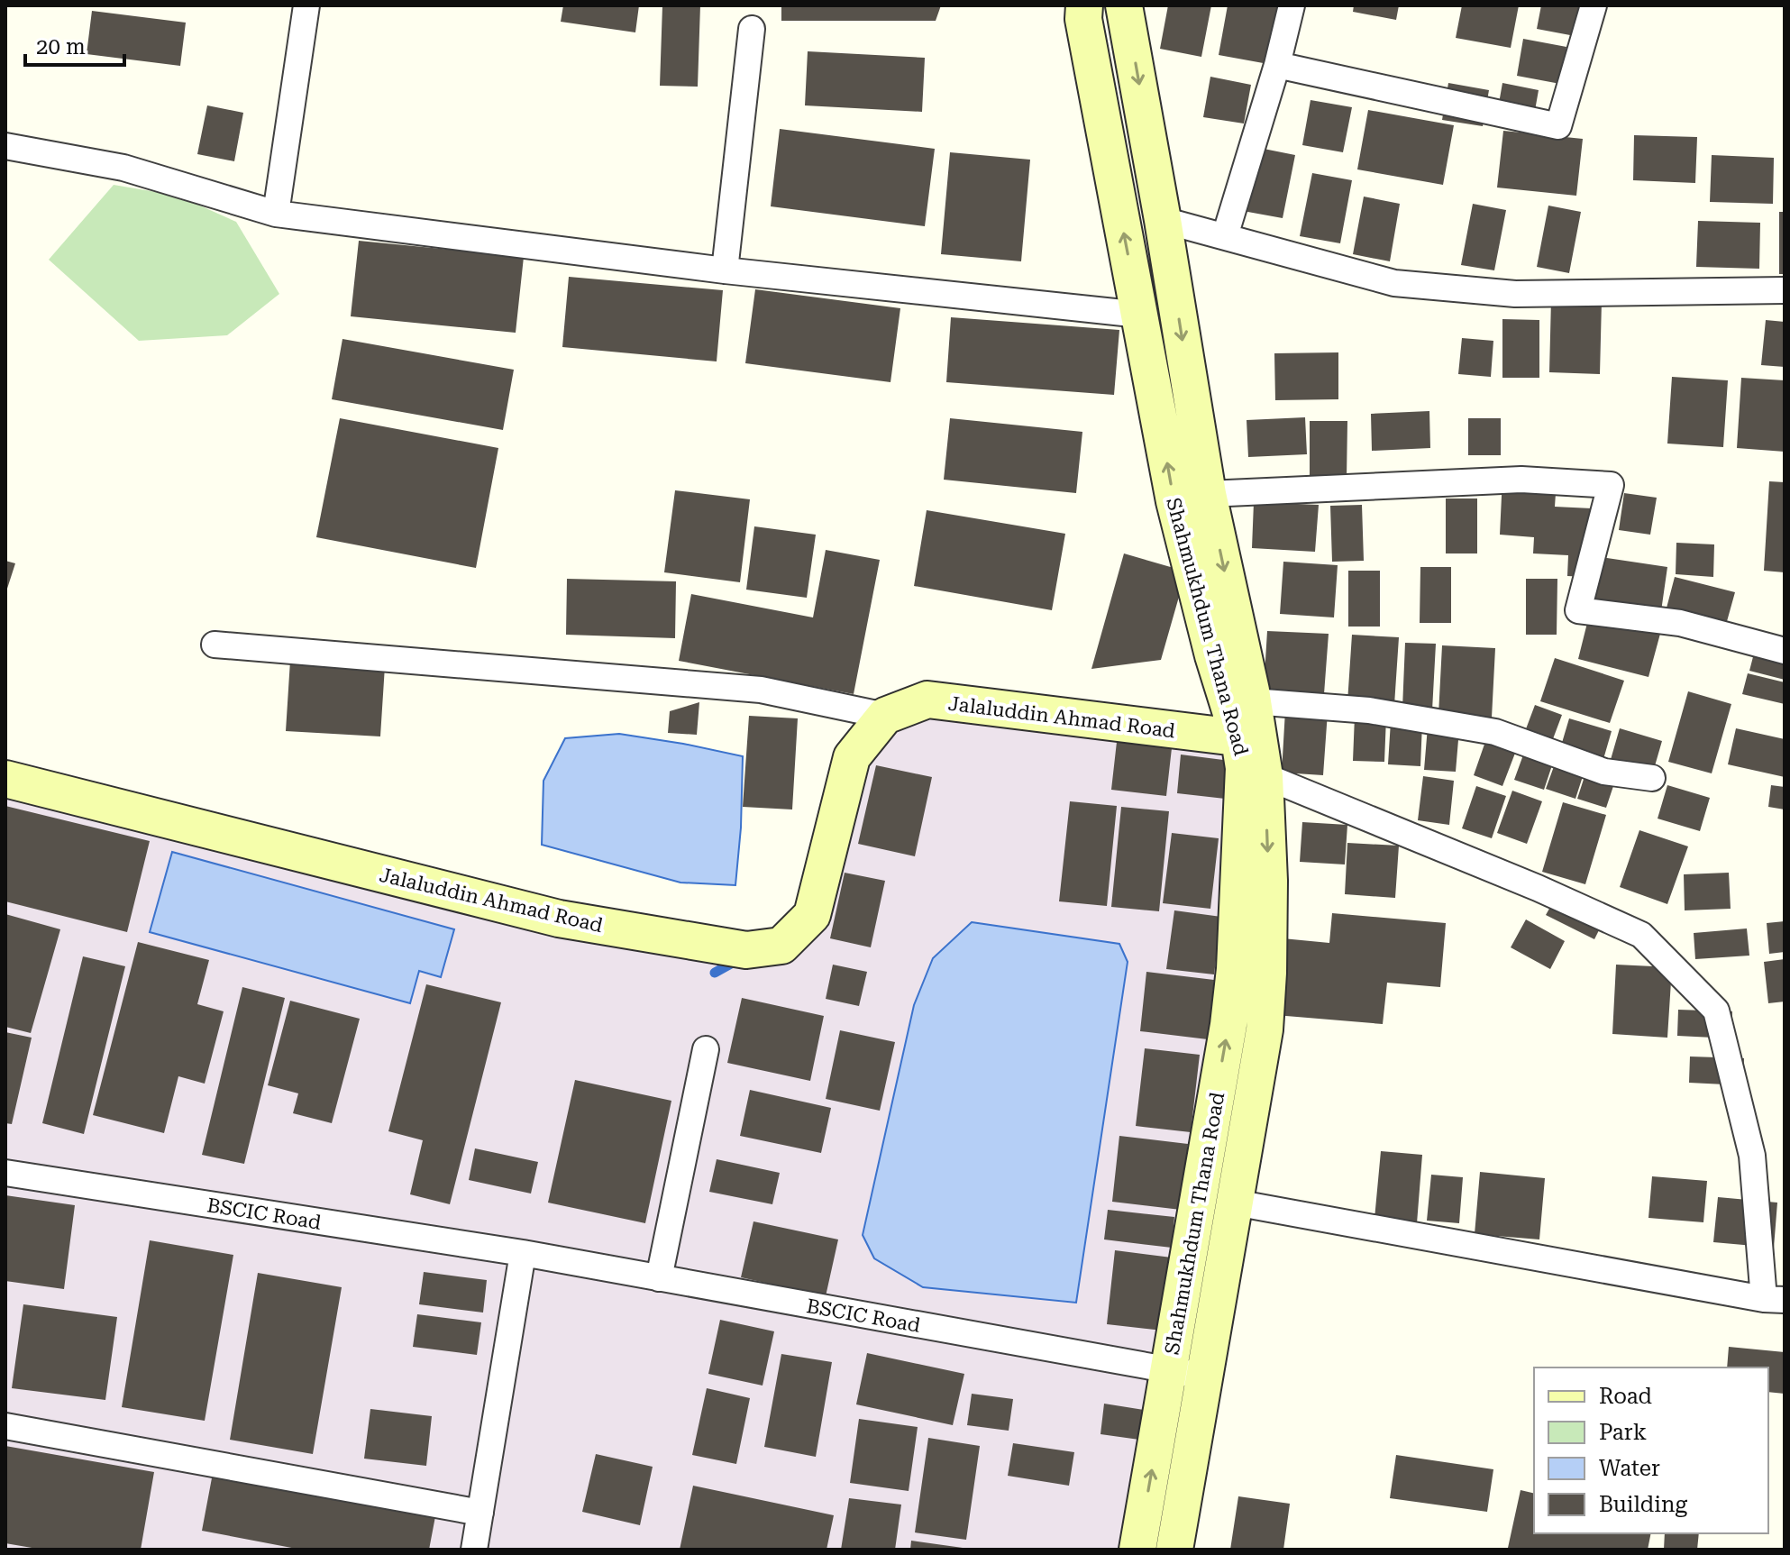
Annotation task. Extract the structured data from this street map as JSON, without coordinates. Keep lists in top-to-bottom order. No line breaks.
{"streets":{"main road":["Shahmukhdum Thana Road","Jalaluddin Ahmad Road"],"street":["BSCIC Road"]},"crossings":[["Shahmukhdum Thana Road","Jalaluddin Ahmad Road"],["Shahmukhdum Thana Road","BSCIC Road"]],"legend":["Road","Park","Water","Building"],"scale_bar":"20 m"}
